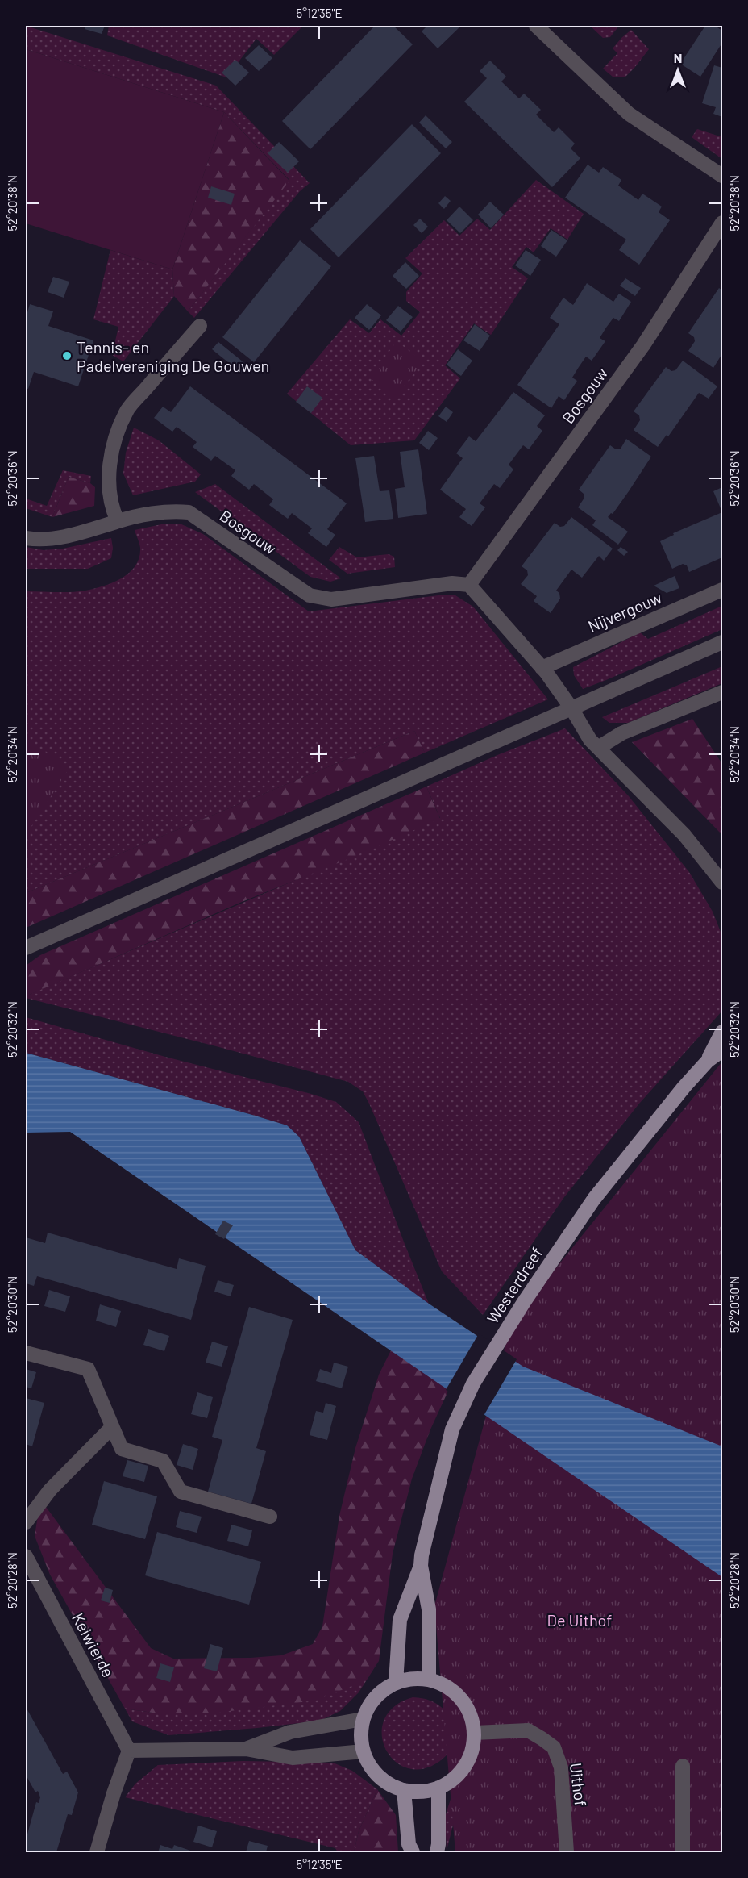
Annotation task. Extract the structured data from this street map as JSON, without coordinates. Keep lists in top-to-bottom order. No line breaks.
{"streets":{"main road":["Westerdreef"],"street":["Bosgouw","Nijvergouw","Keiwierde","Uithof"]},"crossings":[["Westerdreef","Uithof"]],"parks":["De Uithof"],"places":["Tennis- en Padelvereniging De Gouwen"],"north":"top","coordinates":["5°12'35\"E","52°20'38\"N","52°20'36\"N","52°20'34\"N","52°20'32\"N","52°20'30\"N","52°20'28\"N"]}
